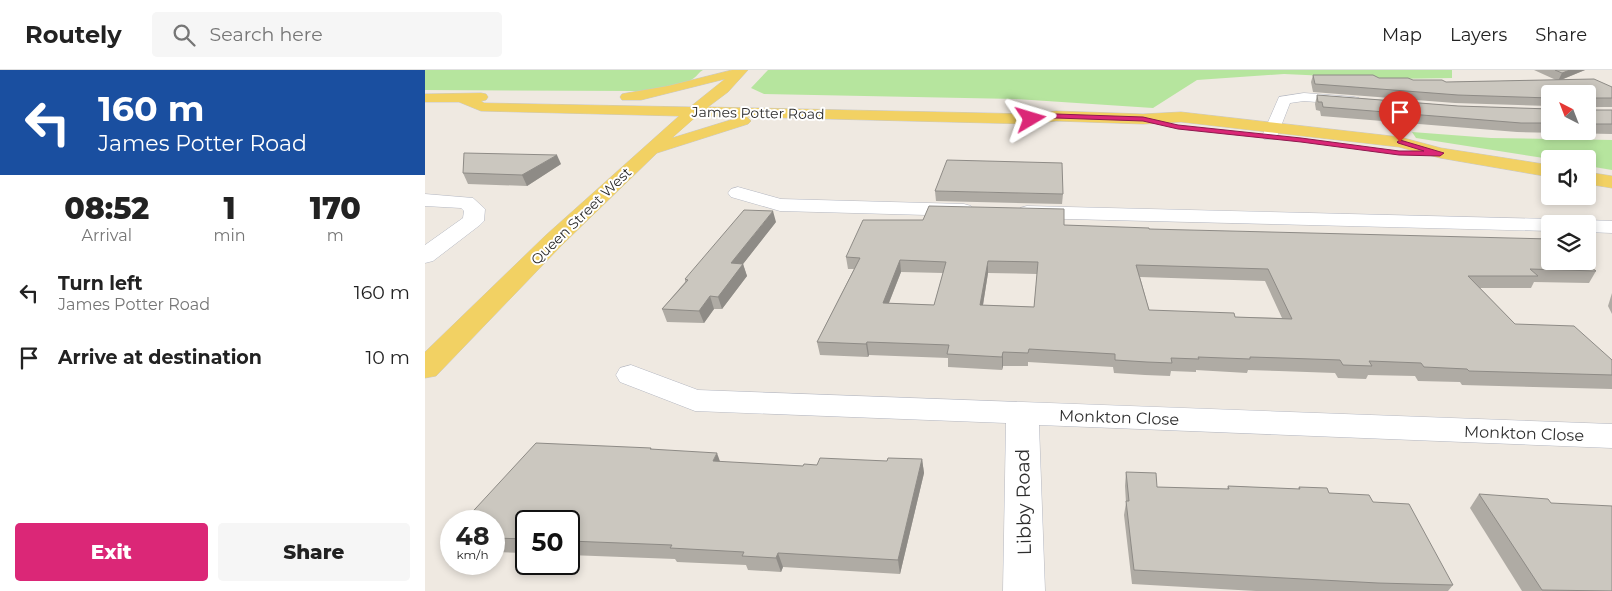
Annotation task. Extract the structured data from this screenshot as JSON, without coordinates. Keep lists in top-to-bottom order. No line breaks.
{"streets":{"main road":["James Potter Road","Queen Street West"],"street":["Monkton Close","Libby Road"]},"crossings":[["James Potter Road","Queen Street West"],["Monkton Close","Libby Road"]],"north":"top left","page":{"header":"Routely","search":"Search here","nav":["Map","Layers","Share"],"turn":["160 m","James Potter Road"],"eta":["08:52","Arrival","1","min","170","m"],"list":[{"name":"Turn left","note":"James Potter Road","value":"160 m"},{"name":"Arrive at destination","value":"10 m"}],"speed":"48 km/h","limit":"50","buttons":["Exit","Share"]}}
